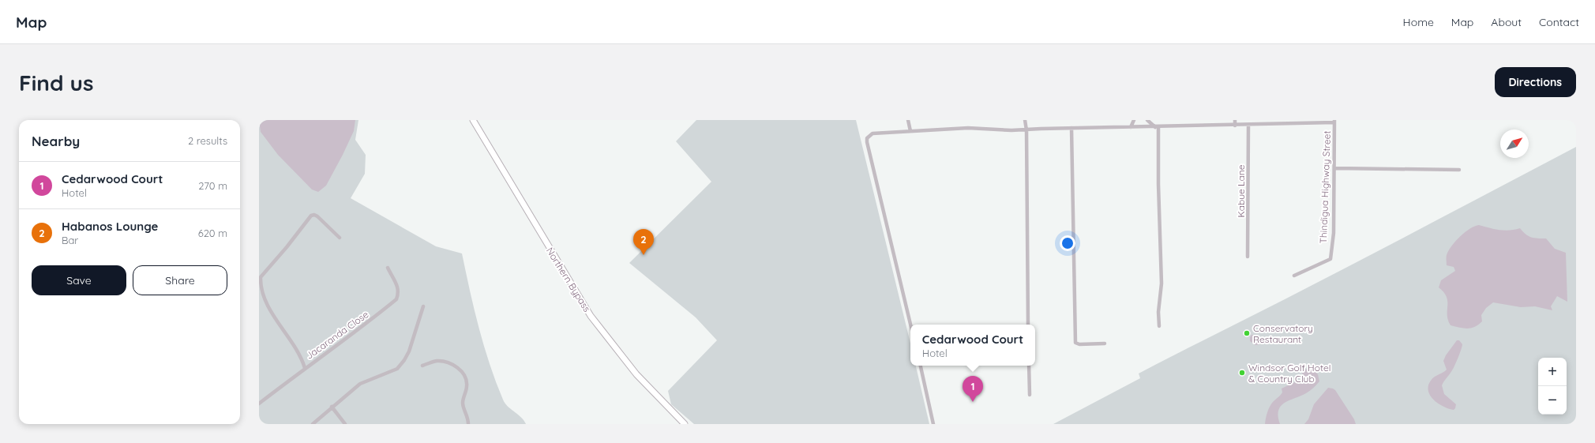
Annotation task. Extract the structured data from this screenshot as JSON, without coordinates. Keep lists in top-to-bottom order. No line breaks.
{"streets":{"main road":["Northern Bypass"],"street":["Thindigua Highway Street","Kabue Lane","Jacaranda Close"]},"places":["Conservatory Restaurant","Windsor Golf Hotel & Country Club"],"north":"top right","page":{"header":"Map","nav":["Home","Map","About","Contact"],"buttons":["Directions",["Save","Share"]],"title":"Find us","heading":["Nearby","2 results"],"list":[{"mark":"1","name":"Cedarwood Court","note":"Hotel","value":"270 m"},{"mark":"2","name":"Habanos Lounge","note":"Bar","value":"620 m"}],"pins":["2","1"],"popup":["Cedarwood Court","Hotel"],"map_buttons":["+","−"]}}
